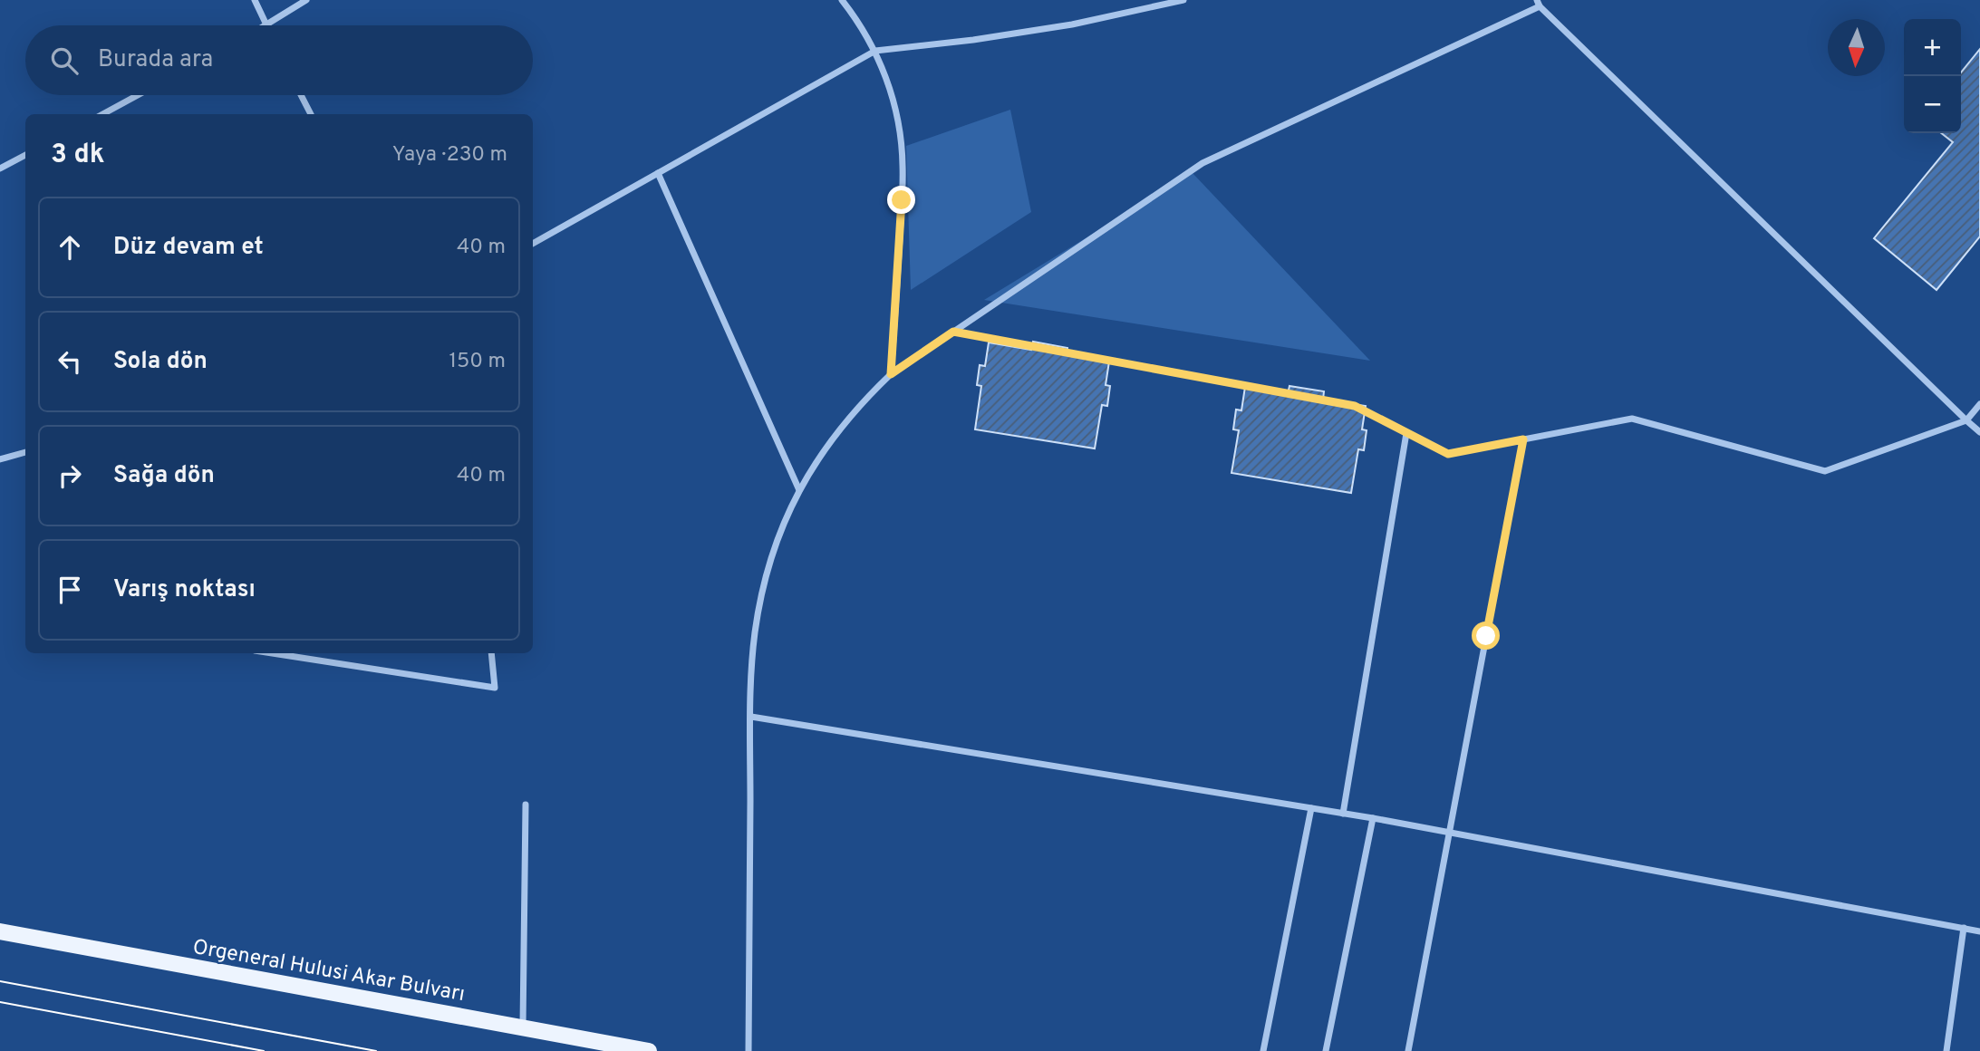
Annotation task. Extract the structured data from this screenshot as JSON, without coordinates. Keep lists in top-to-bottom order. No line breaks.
{"streets":{"main road":["Orgeneral Hulusi Akar Bulvarı"]},"north":"bottom","page":{"map_buttons":["+","−"],"search":"Burada ara","heading":["3 dk","Yaya · 230 m"],"list":[["Düz devam et","40 m"],["Sola dön","150 m"],["Sağa dön","40 m"],"Varış noktası"]}}
